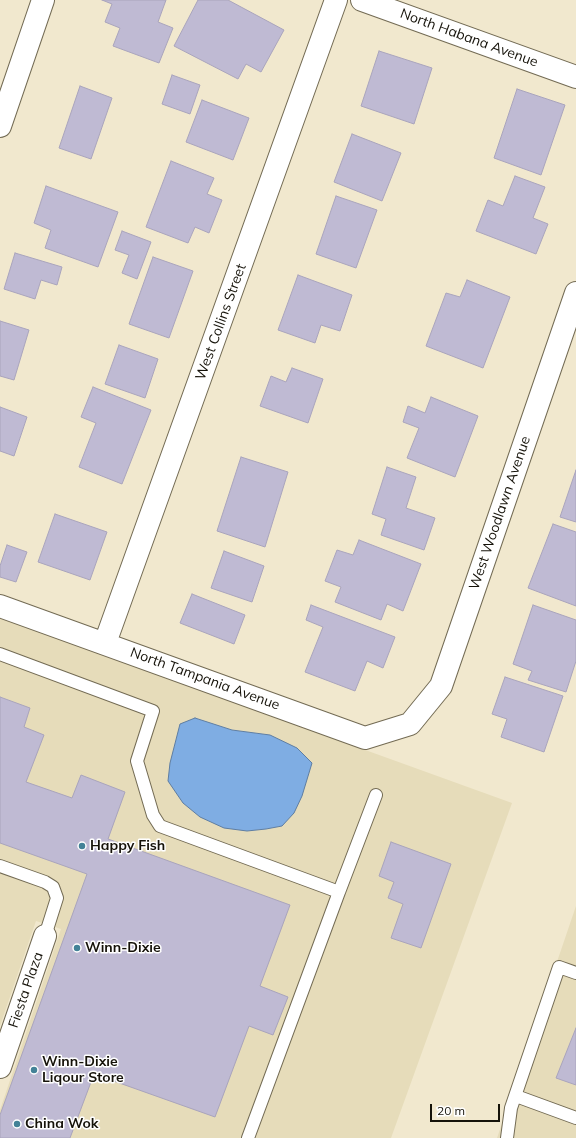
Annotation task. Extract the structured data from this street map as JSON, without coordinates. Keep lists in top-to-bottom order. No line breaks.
{"streets":{"street":["North Habana Avenue","West Collins Street","West Woodlawn Avenue","North Tampania Avenue","Fiesta Plaza"]},"crossings":[["West Collins Street","North Tampania Avenue"],["West Woodlawn Avenue","North Tampania Avenue"]],"places":["Happy Fish","Winn-Dixie","Winn-Dixie Liqour Store","China Wok"],"scale_bar":"20 m"}
